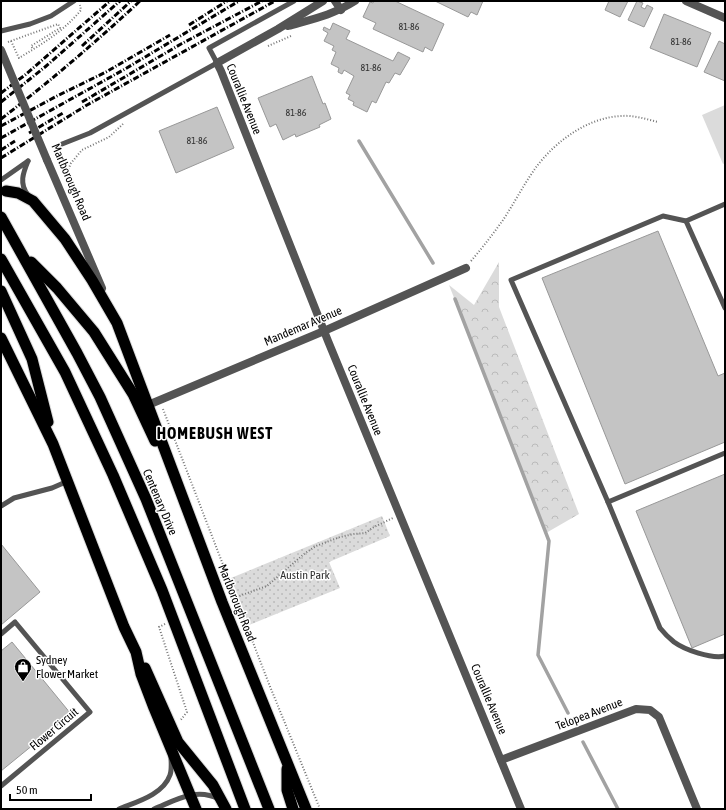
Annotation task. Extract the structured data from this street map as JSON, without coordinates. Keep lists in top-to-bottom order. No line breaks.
{"streets":{"highway":["Marlborough Road","Centenary Drive"],"street":["Courallie Avenue","Mandemar Avenue","Telopea Avenue"],"lane":["Flower Circuit"]},"crossings":[["Courallie Avenue","Mandemar Avenue"],["Courallie Avenue","Telopea Avenue"],["Marlborough Road","Mandemar Avenue"]],"districts":["HOMEBUSH WEST"],"parks":["Austin Park"],"places":{"shop":["Sydney Flower Market"]},"house_numbers":["81-86","81-86","81-86","81-86","81-86"],"scale_bar":"50 m"}
